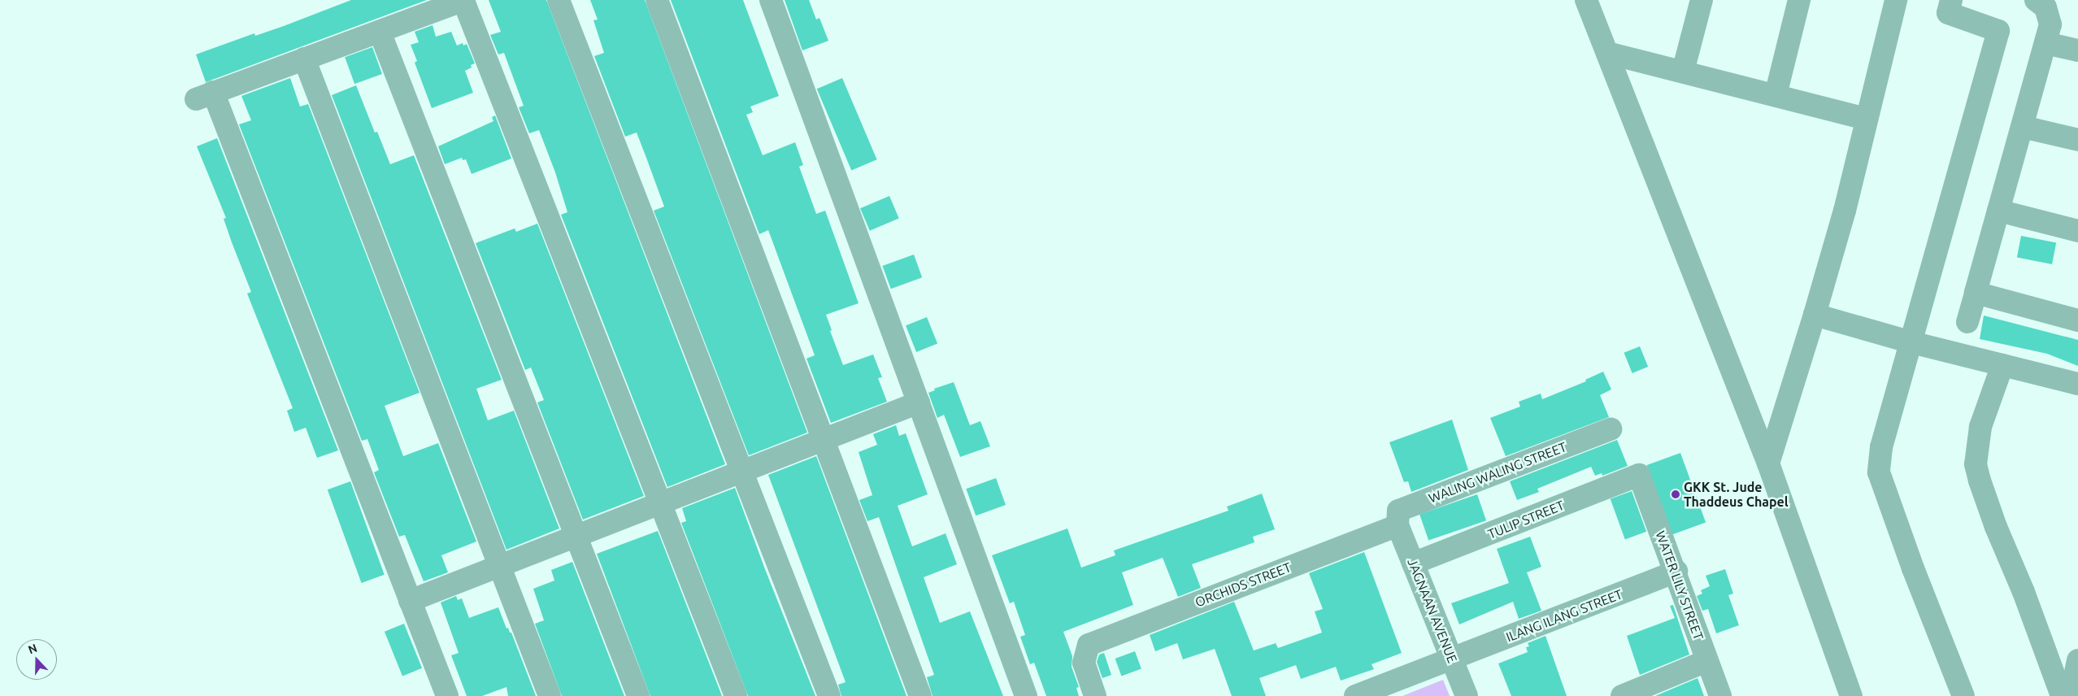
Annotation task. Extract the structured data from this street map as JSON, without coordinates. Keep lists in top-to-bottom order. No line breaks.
{"streets":{"street":["WALING WALING STREET","TULIP STREET","ORCHIDS STREET","WATER LILY STREET","JAGNAAN AVENUE","ILANG ILANG STREET"]},"crossings":[["WALING WALING STREET","ORCHIDS STREET"],["WALING WALING STREET","JAGNAAN AVENUE"],["TULIP STREET","WATER LILY STREET"],["TULIP STREET","JAGNAAN AVENUE"],["ORCHIDS STREET","JAGNAAN AVENUE"],["WATER LILY STREET","ILANG ILANG STREET"],["JAGNAAN AVENUE","ILANG ILANG STREET"]],"places":["GKK St. Jude Thaddeus Chapel"],"north":"top"}
